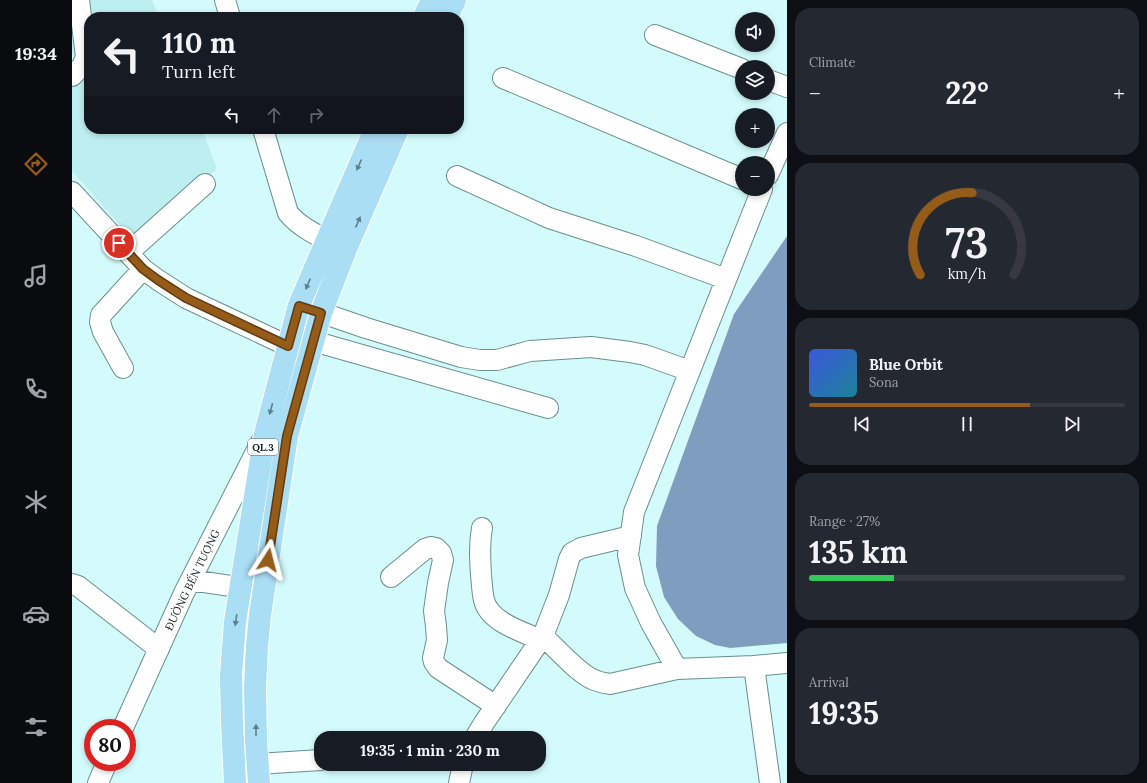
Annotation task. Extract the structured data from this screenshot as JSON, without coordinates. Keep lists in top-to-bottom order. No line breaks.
{"streets":{"highway":["QL.3"],"street":["ĐƯỜNG BẾN TƯỢNG"]},"crossings":[["QL.3","ĐƯỜNG BẾN TƯỢNG"]],"page":{"tabs":"19:34","tile":["Climate",["Range · 27%","135 km"],["Arrival","19:35"]],"map_buttons":["+","−"],"turn":["110 m","Turn left"],"heat":["−","22°","+"],"song":["Blue Orbit","Sona"],"limit":"80","trip":"19:35 · 1 min · 230 m","gauge":["73","km/h"]}}
